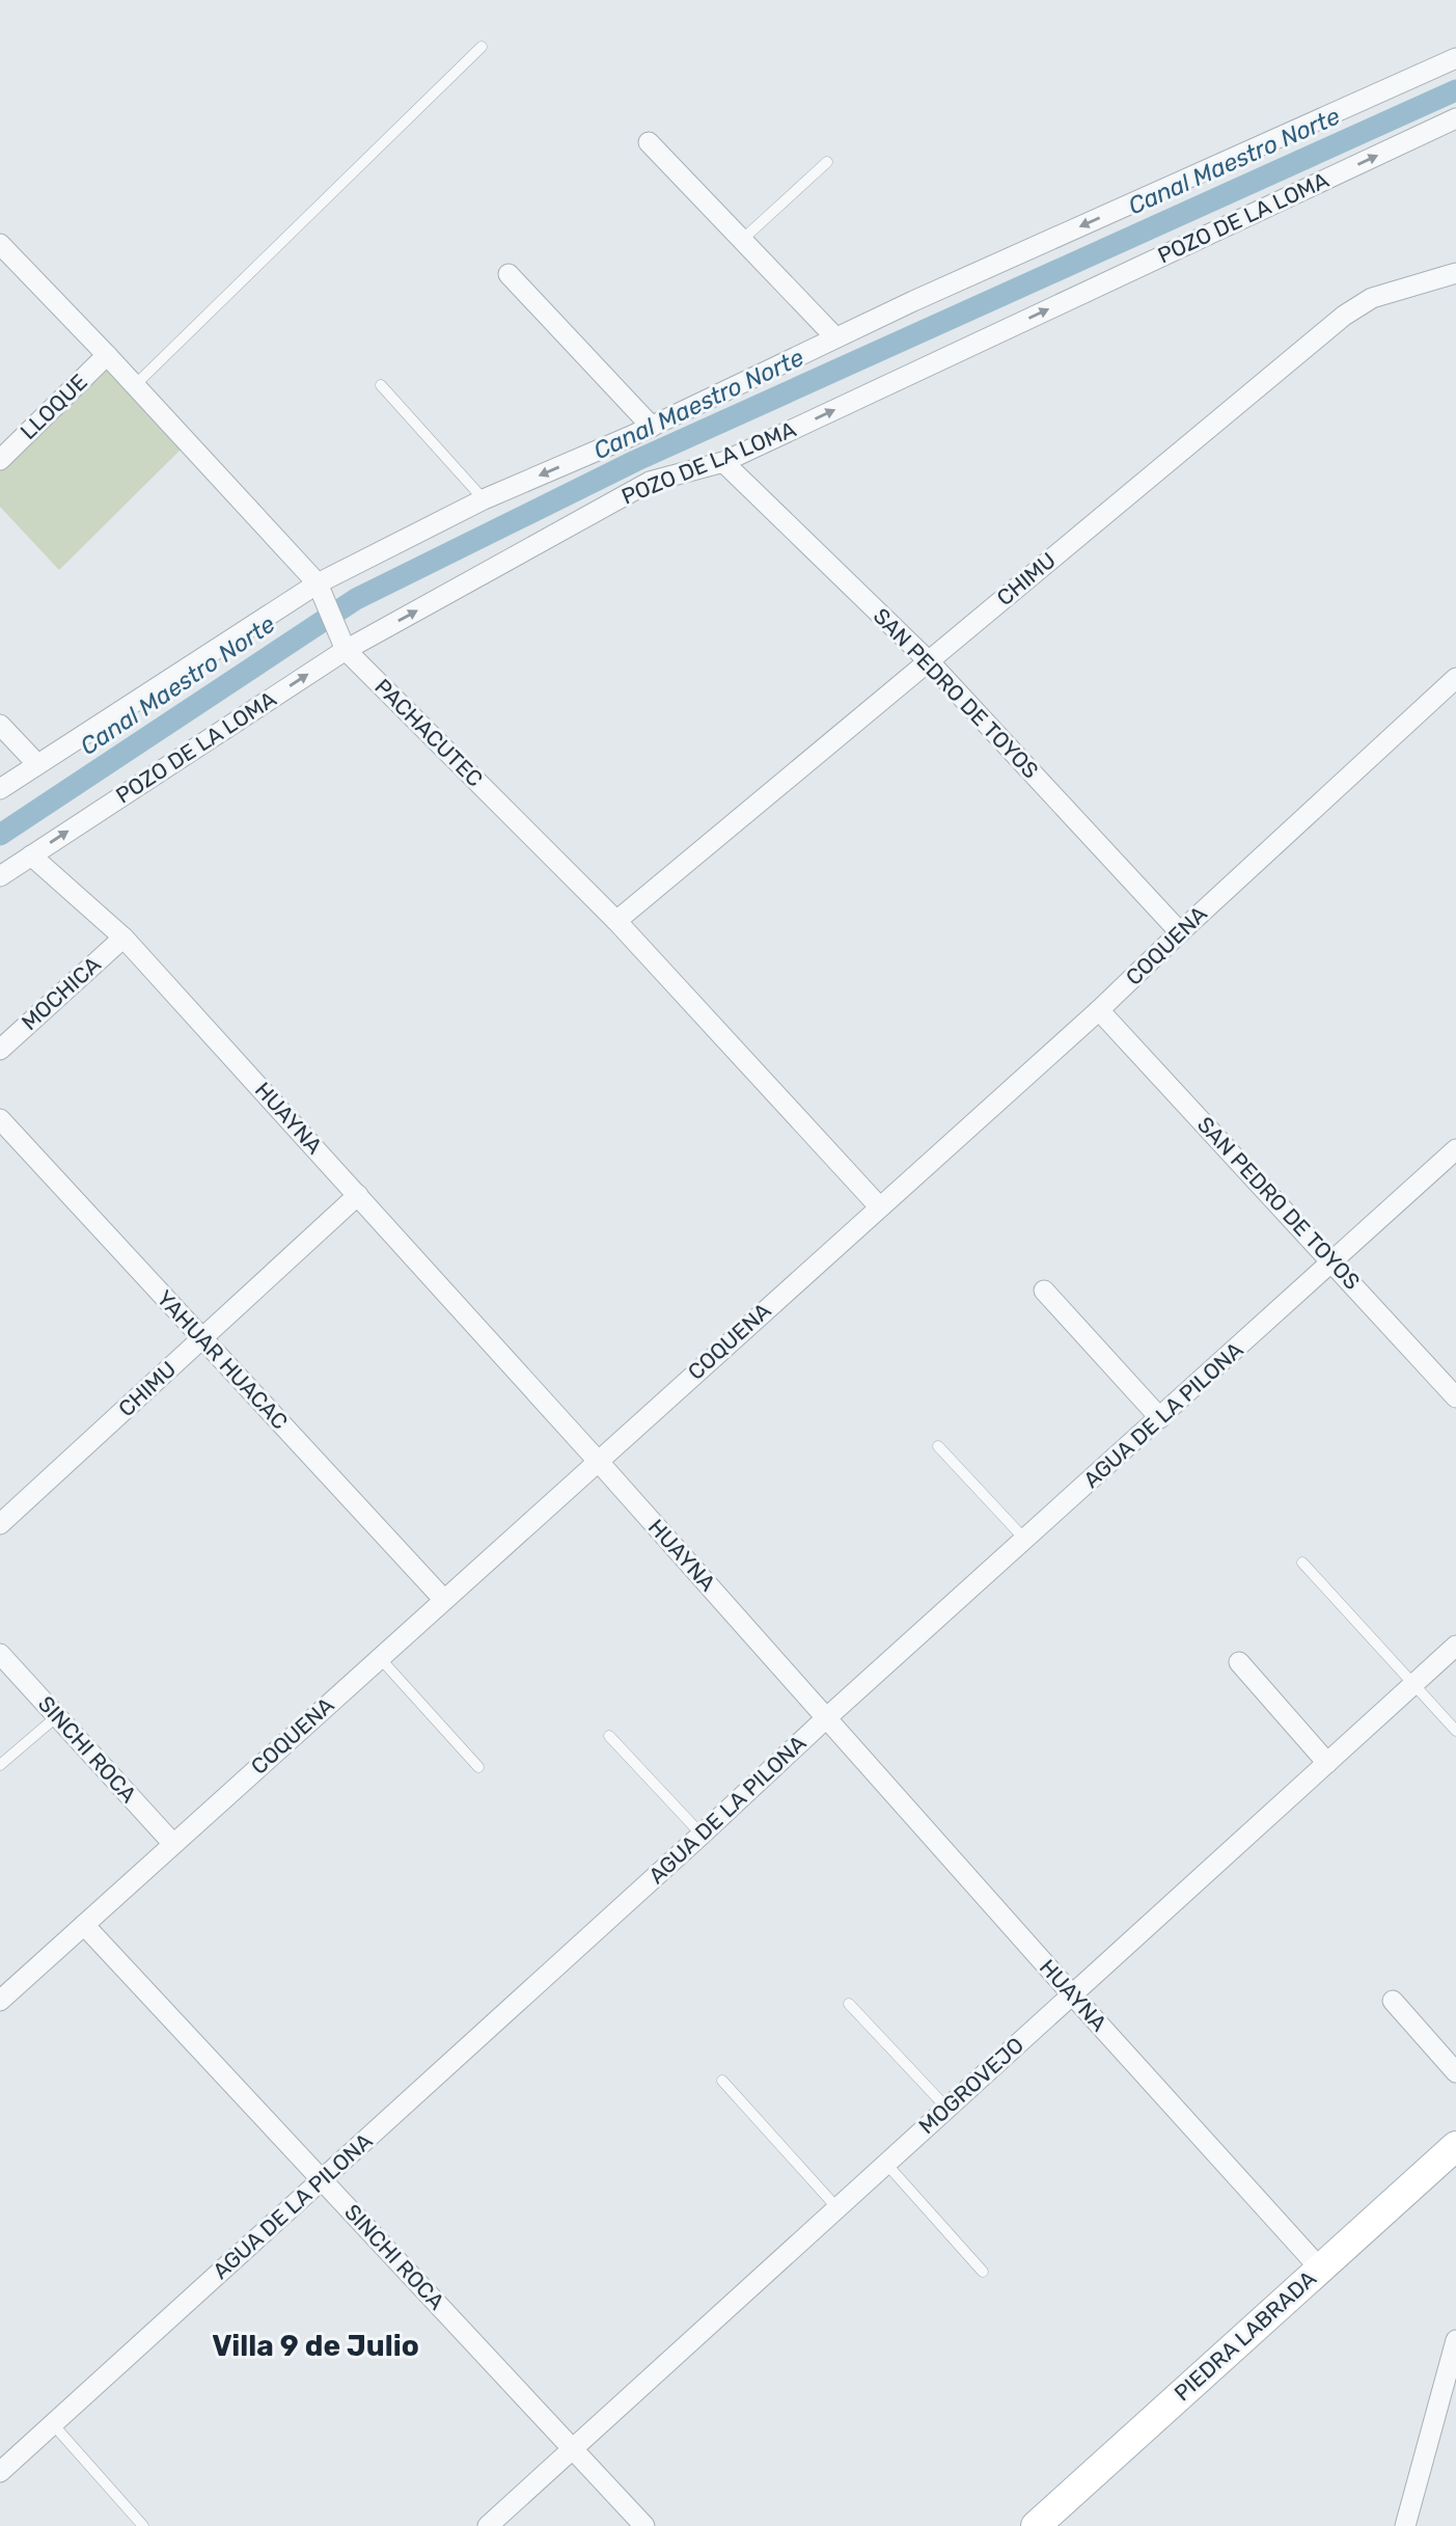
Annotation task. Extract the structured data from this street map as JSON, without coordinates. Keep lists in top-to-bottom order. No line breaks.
{"streets":{"main road":["PIEDRA LABRADA"],"street":["POZO DE LA LOMA","LLOQUE","CHIMU","SAN PEDRO DE TOYOS","PACHACUTEC","COQUENA","MOCHICA","HUAYNA","YAHUAR HUACAC","AGUA DE LA PILONA","SINCHI ROCA","MOGROVEJO"]},"crossings":[["POZO DE LA LOMA","SAN PEDRO DE TOYOS"],["POZO DE LA LOMA","PACHACUTEC"],["POZO DE LA LOMA","HUAYNA"],["LLOQUE","PACHACUTEC"],["CHIMU","SAN PEDRO DE TOYOS"],["CHIMU","PACHACUTEC"],["CHIMU","HUAYNA"],["CHIMU","YAHUAR HUACAC"],["SAN PEDRO DE TOYOS","COQUENA"],["SAN PEDRO DE TOYOS","AGUA DE LA PILONA"],["PACHACUTEC","COQUENA"],["COQUENA","HUAYNA"],["COQUENA","YAHUAR HUACAC"],["COQUENA","SINCHI ROCA"],["MOCHICA","HUAYNA"],["HUAYNA","AGUA DE LA PILONA"],["HUAYNA","MOGROVEJO"],["HUAYNA","PIEDRA LABRADA"],["AGUA DE LA PILONA","SINCHI ROCA"],["SINCHI ROCA","MOGROVEJO"]],"districts":["Villa 9 de Julio"],"water":["Canal Maestro Norte"]}
